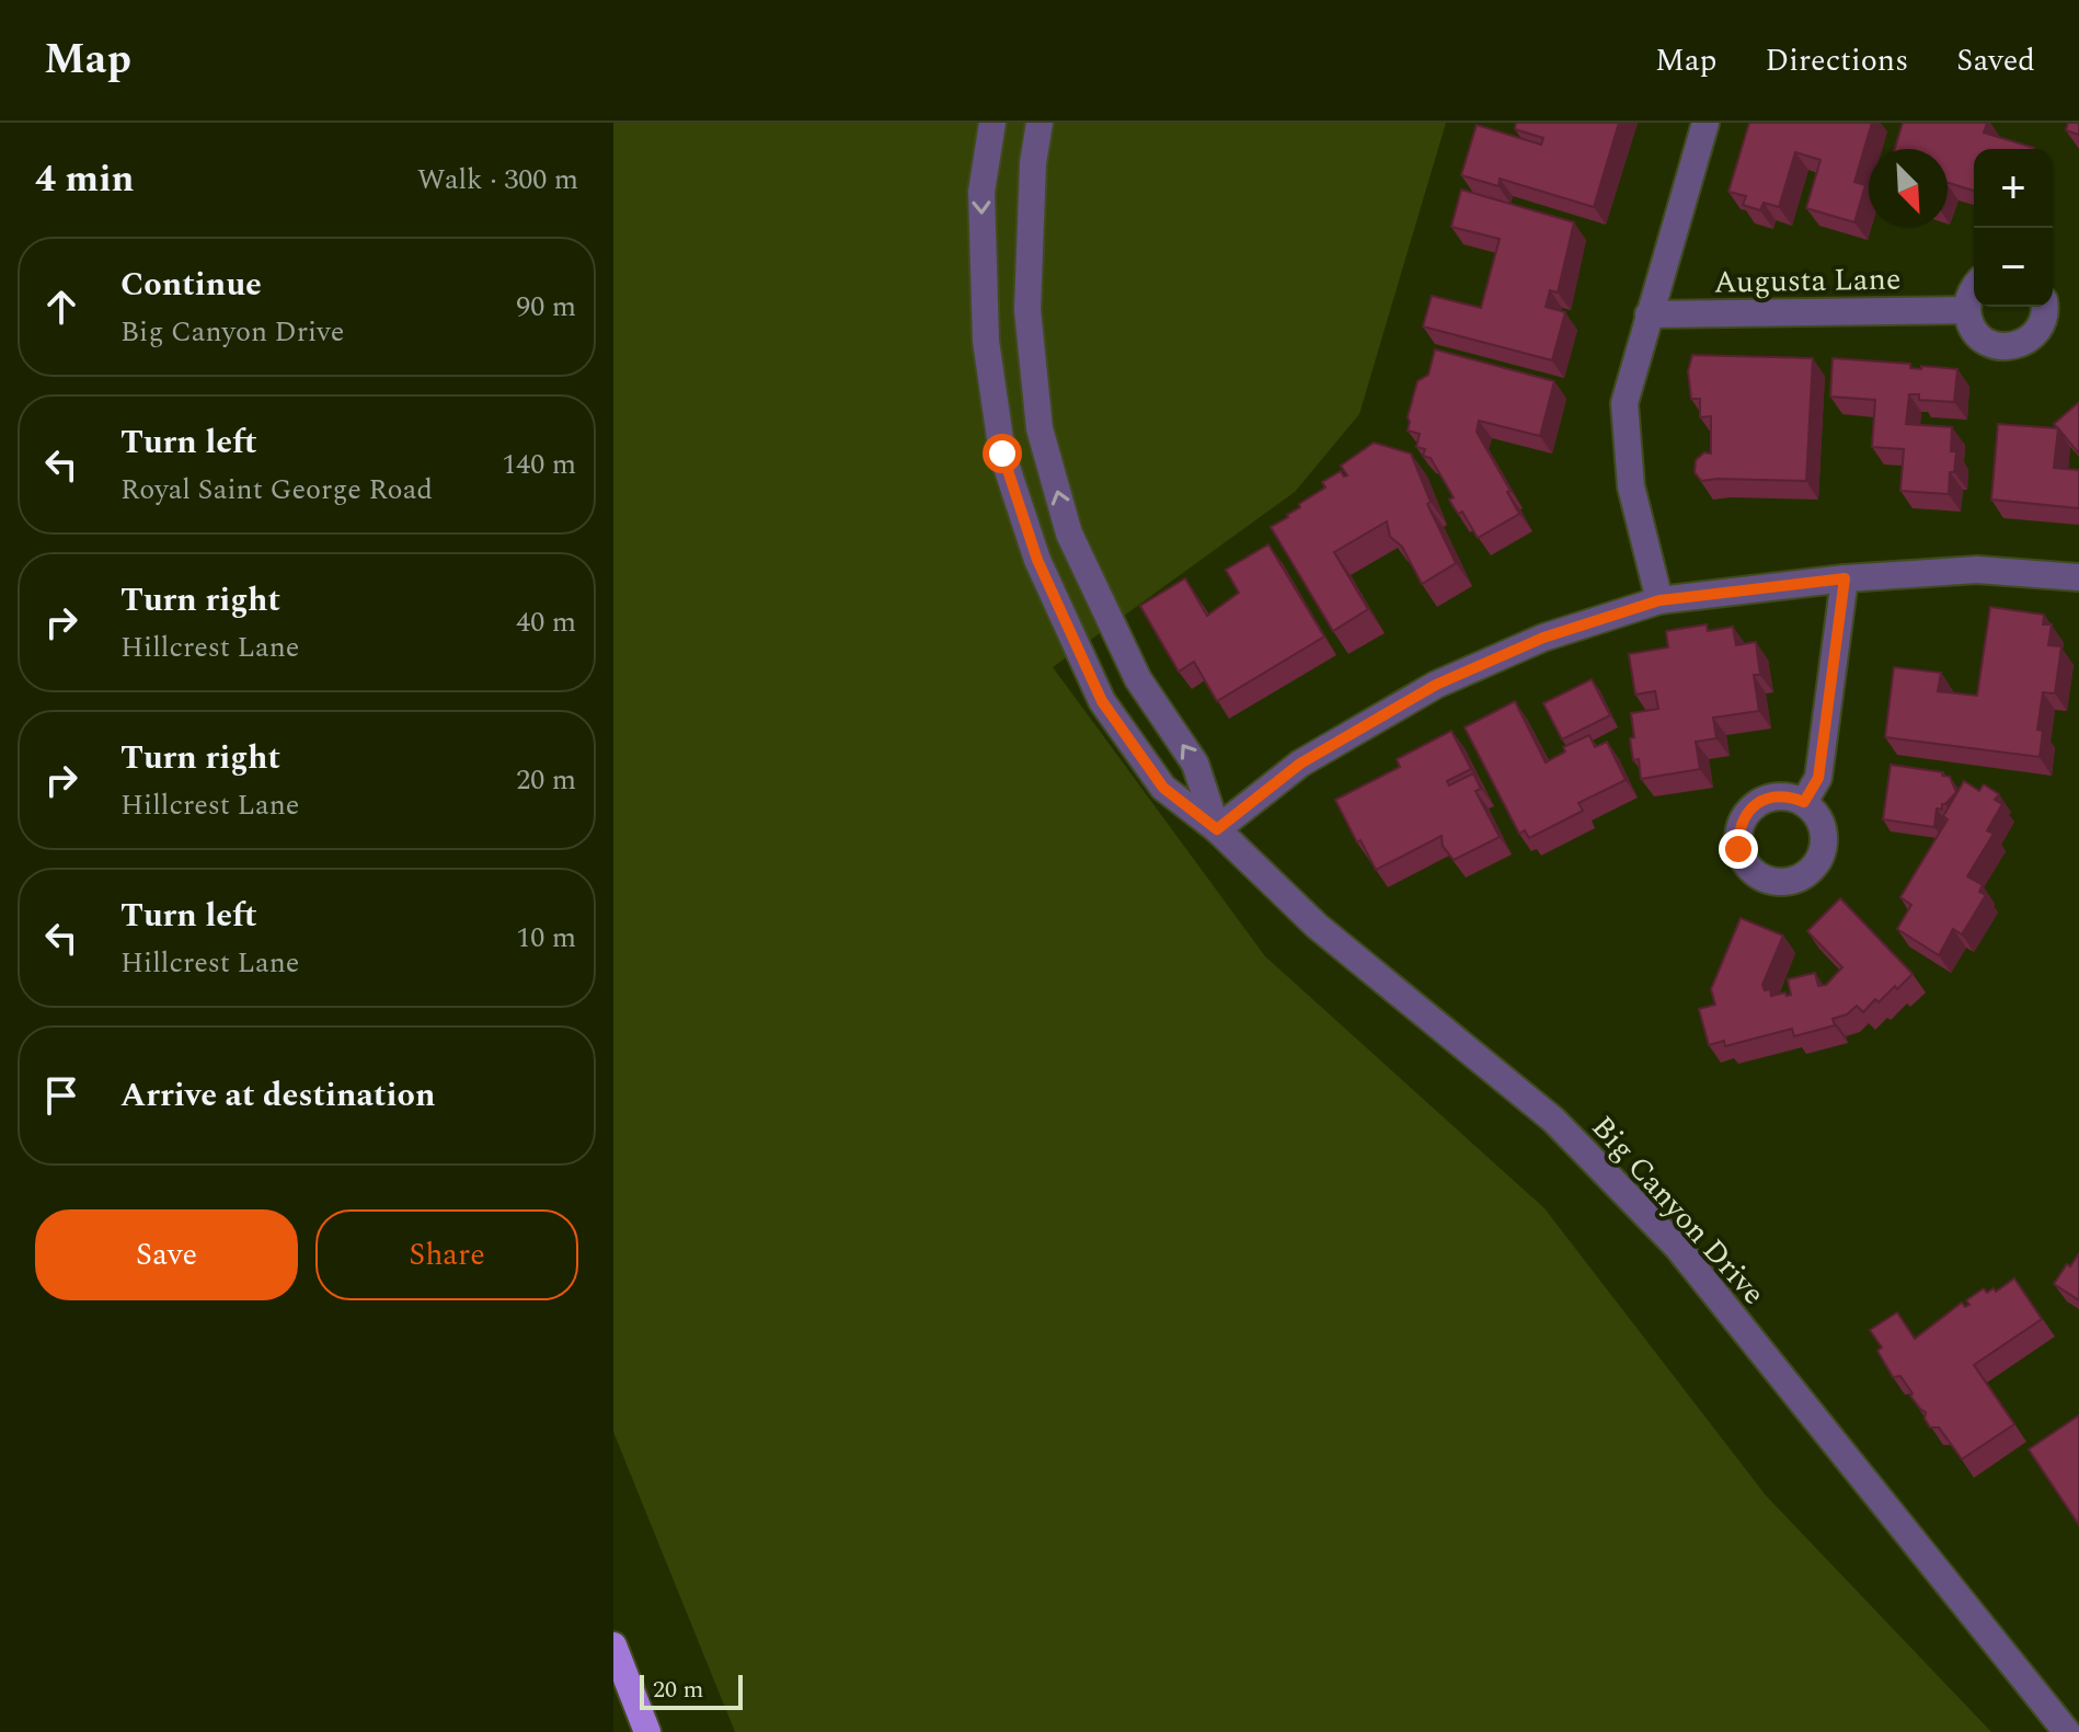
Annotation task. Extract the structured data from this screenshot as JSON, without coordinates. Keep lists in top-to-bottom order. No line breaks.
{"streets":{"street":["Augusta Lane","Big Canyon Drive"]},"scale_bar":"20 m","north":"bottom right","page":{"header":"Map","nav":["Map","Directions","Saved"],"heading":["4 min","Walk · 300 m"],"map_buttons":["+","−"],"list":[["Continue","Big Canyon Drive","90 m"],["Turn left","Royal Saint George Road","140 m"],["Turn right","Hillcrest Lane","40 m"],["Turn right","Hillcrest Lane","20 m"],["Turn left","Hillcrest Lane","10 m"],"Arrive at destination"],"buttons":["Save","Share"],"scale":"20 m"}}
